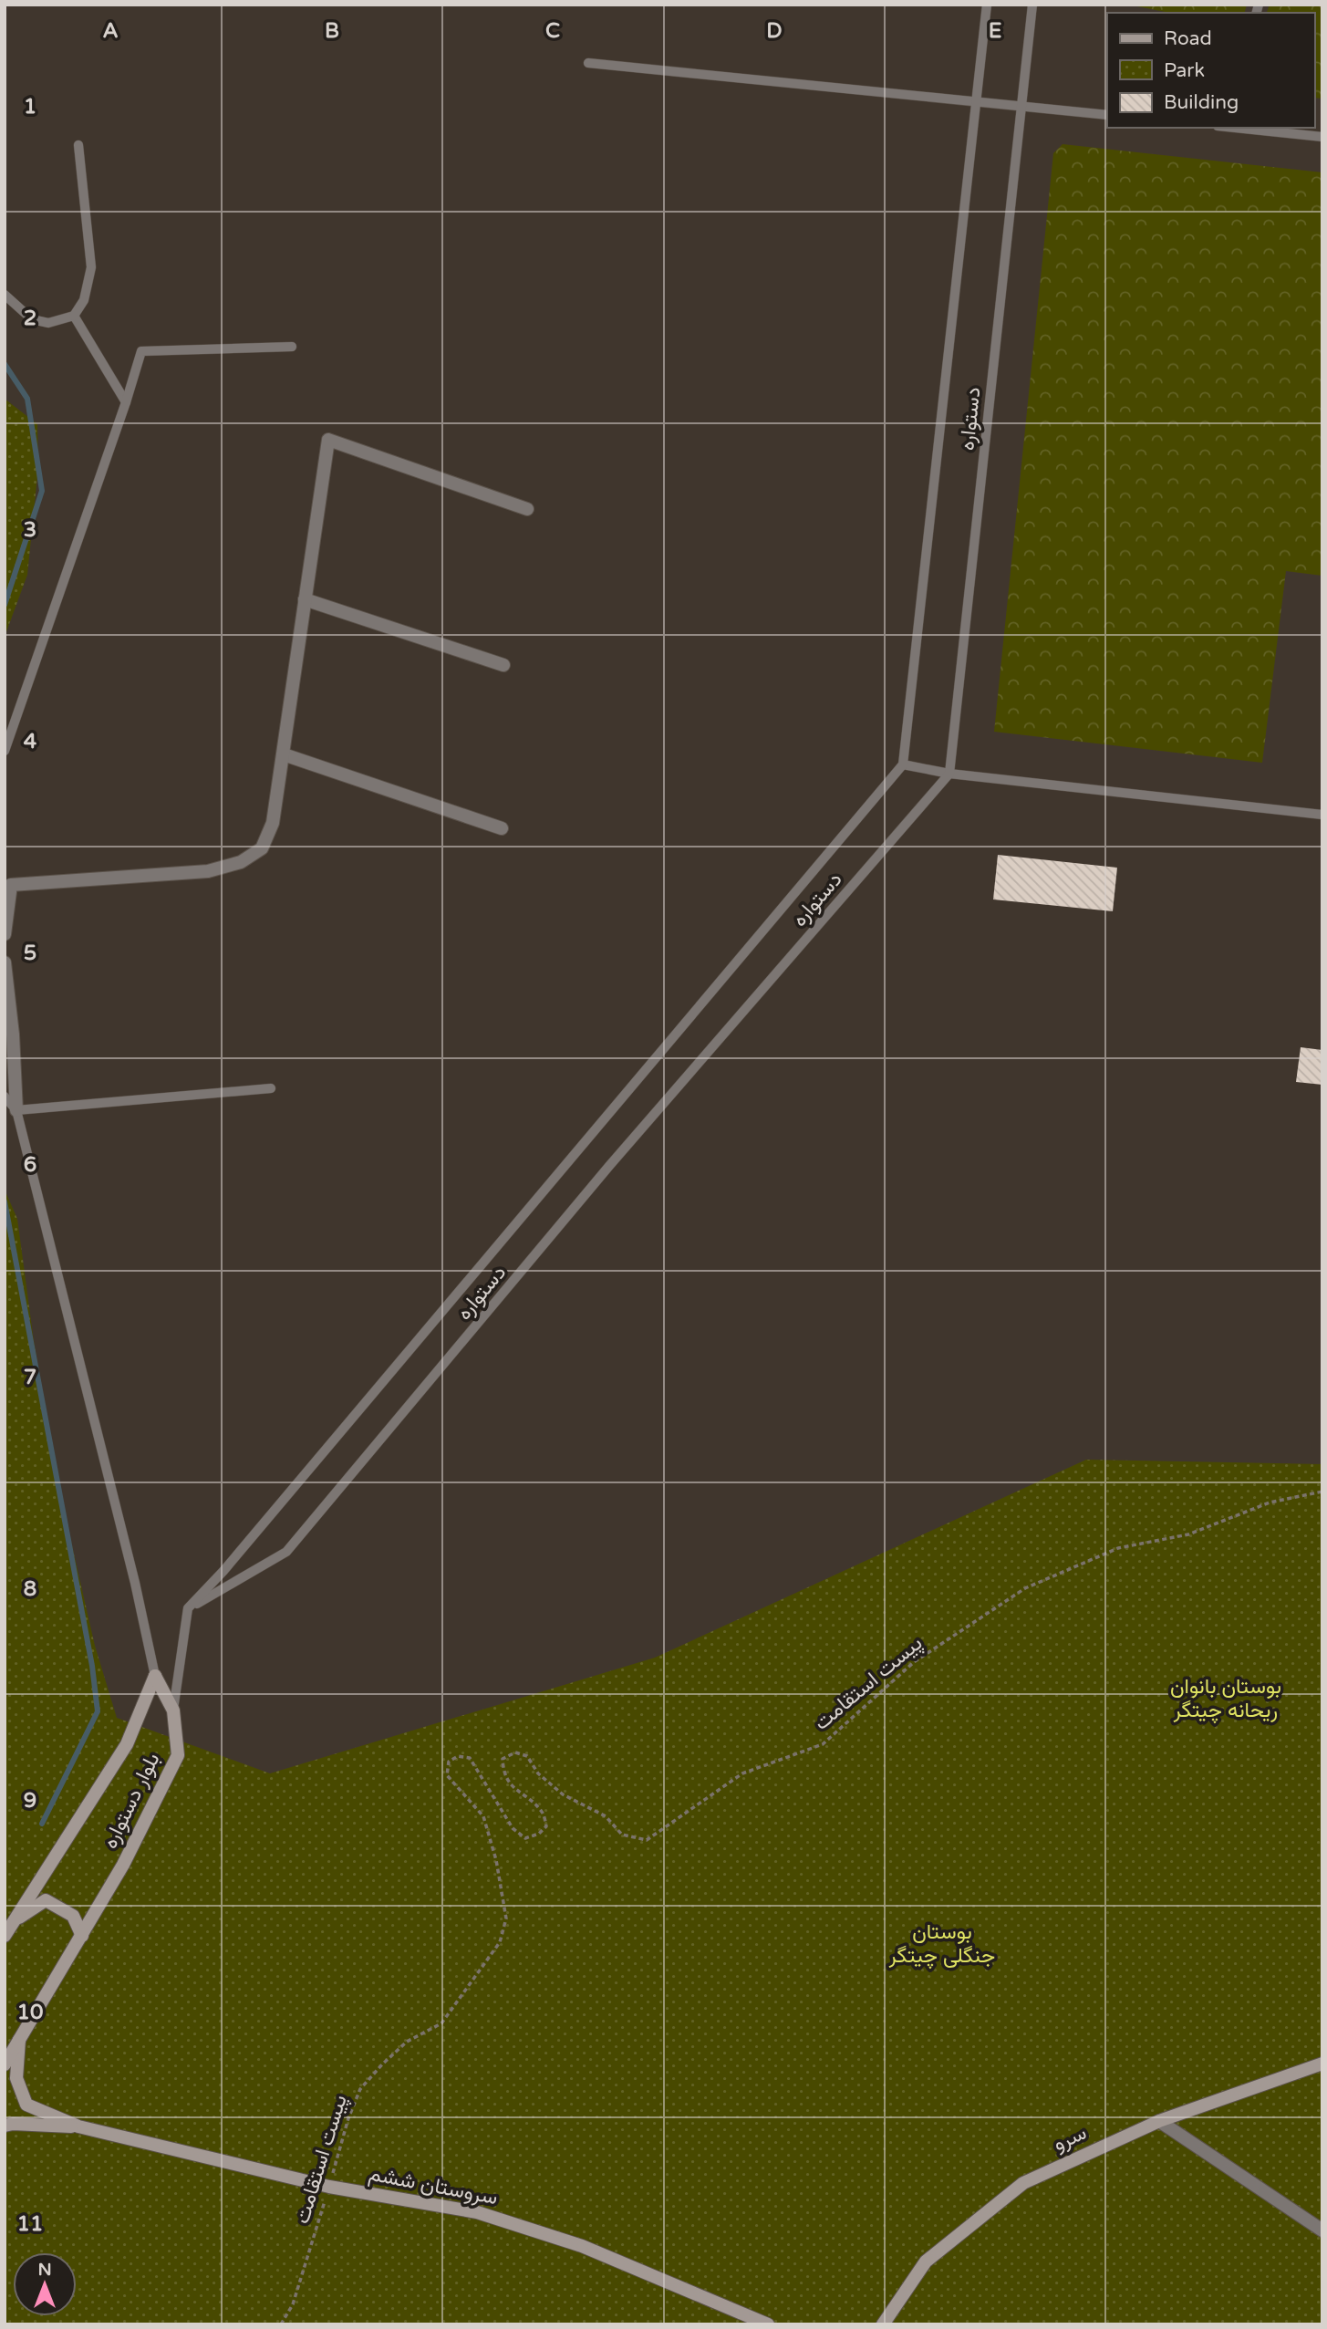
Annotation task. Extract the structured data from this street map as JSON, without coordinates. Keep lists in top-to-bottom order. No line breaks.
{"streets":{"street":["بلوار دستواره","سرو","سروستان ششم"],"lane":["دستواره"],"path":["پیست استقامت"]},"crossings":[["پیست استقامت","سروستان ششم"]],"parks":["بوستان بانوان ریحانه چیتگر","بوستان جنگلی چیتگر"],"legend":["Road","Park","Building"],"north":"top","grid":{"columns":["A","B","C","D","E"],"rows":["1","2","3","4","5","6","7","8","9","10","11"]}}
